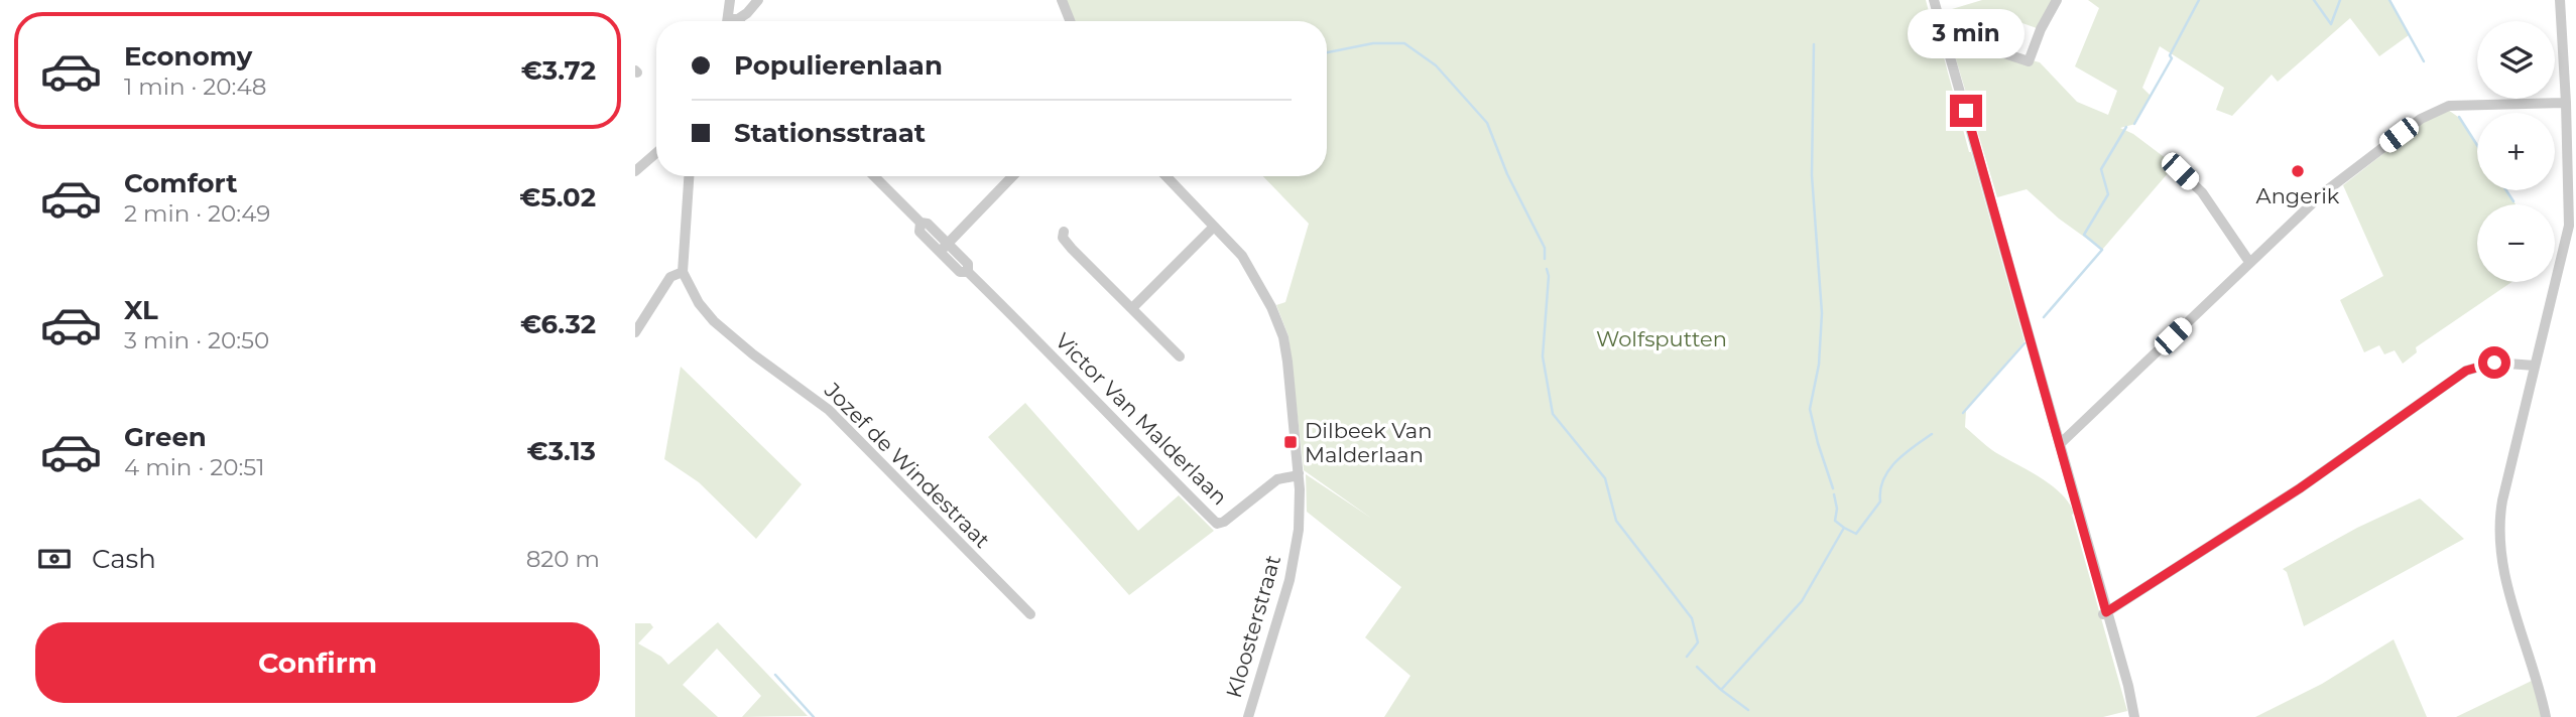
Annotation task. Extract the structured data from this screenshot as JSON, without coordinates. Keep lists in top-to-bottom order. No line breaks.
{"streets":{"street":["Victor Van Malderlaan","Jozef de Windestraat","Kloosterstraat"]},"crossings":[["Victor Van Malderlaan","Kloosterstraat"]],"parks":["Wolfsputten"],"places":{"other":["Angerik"],"transit":["Dilbeek Van Malderlaan"]},"page":{"bubble":"3 min","list":[{"name":"Economy","note":"1 min · 20:48","value":"€3.72"},{"name":"Comfort","note":"2 min · 20:49","value":"€5.02"},{"name":"XL","note":"3 min · 20:50","value":"€6.32"},{"name":"Green","note":"4 min · 20:51","value":"€3.13"}],"map_buttons":["+","−"],"banner":["Populierenlaan","Stationsstraat"],"pay":["Cash","820 m"],"buttons":"Confirm"}}
